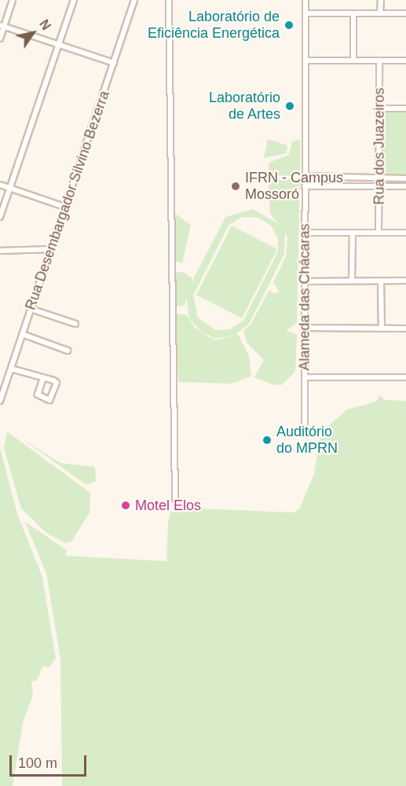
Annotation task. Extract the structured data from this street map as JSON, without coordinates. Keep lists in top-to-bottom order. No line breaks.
{"streets":{"street":["Rua dos Juazeiros","Rua Desembargador Silvino Bezerra","Alameda das Chácaras"]},"places":["Laboratório de Eficiência Energética","Laboratório de Artes","IFRN - Campus Mossoró","Auditório do MPRN","Motel Elos"],"scale_bar":"100 m","north":"top right"}
